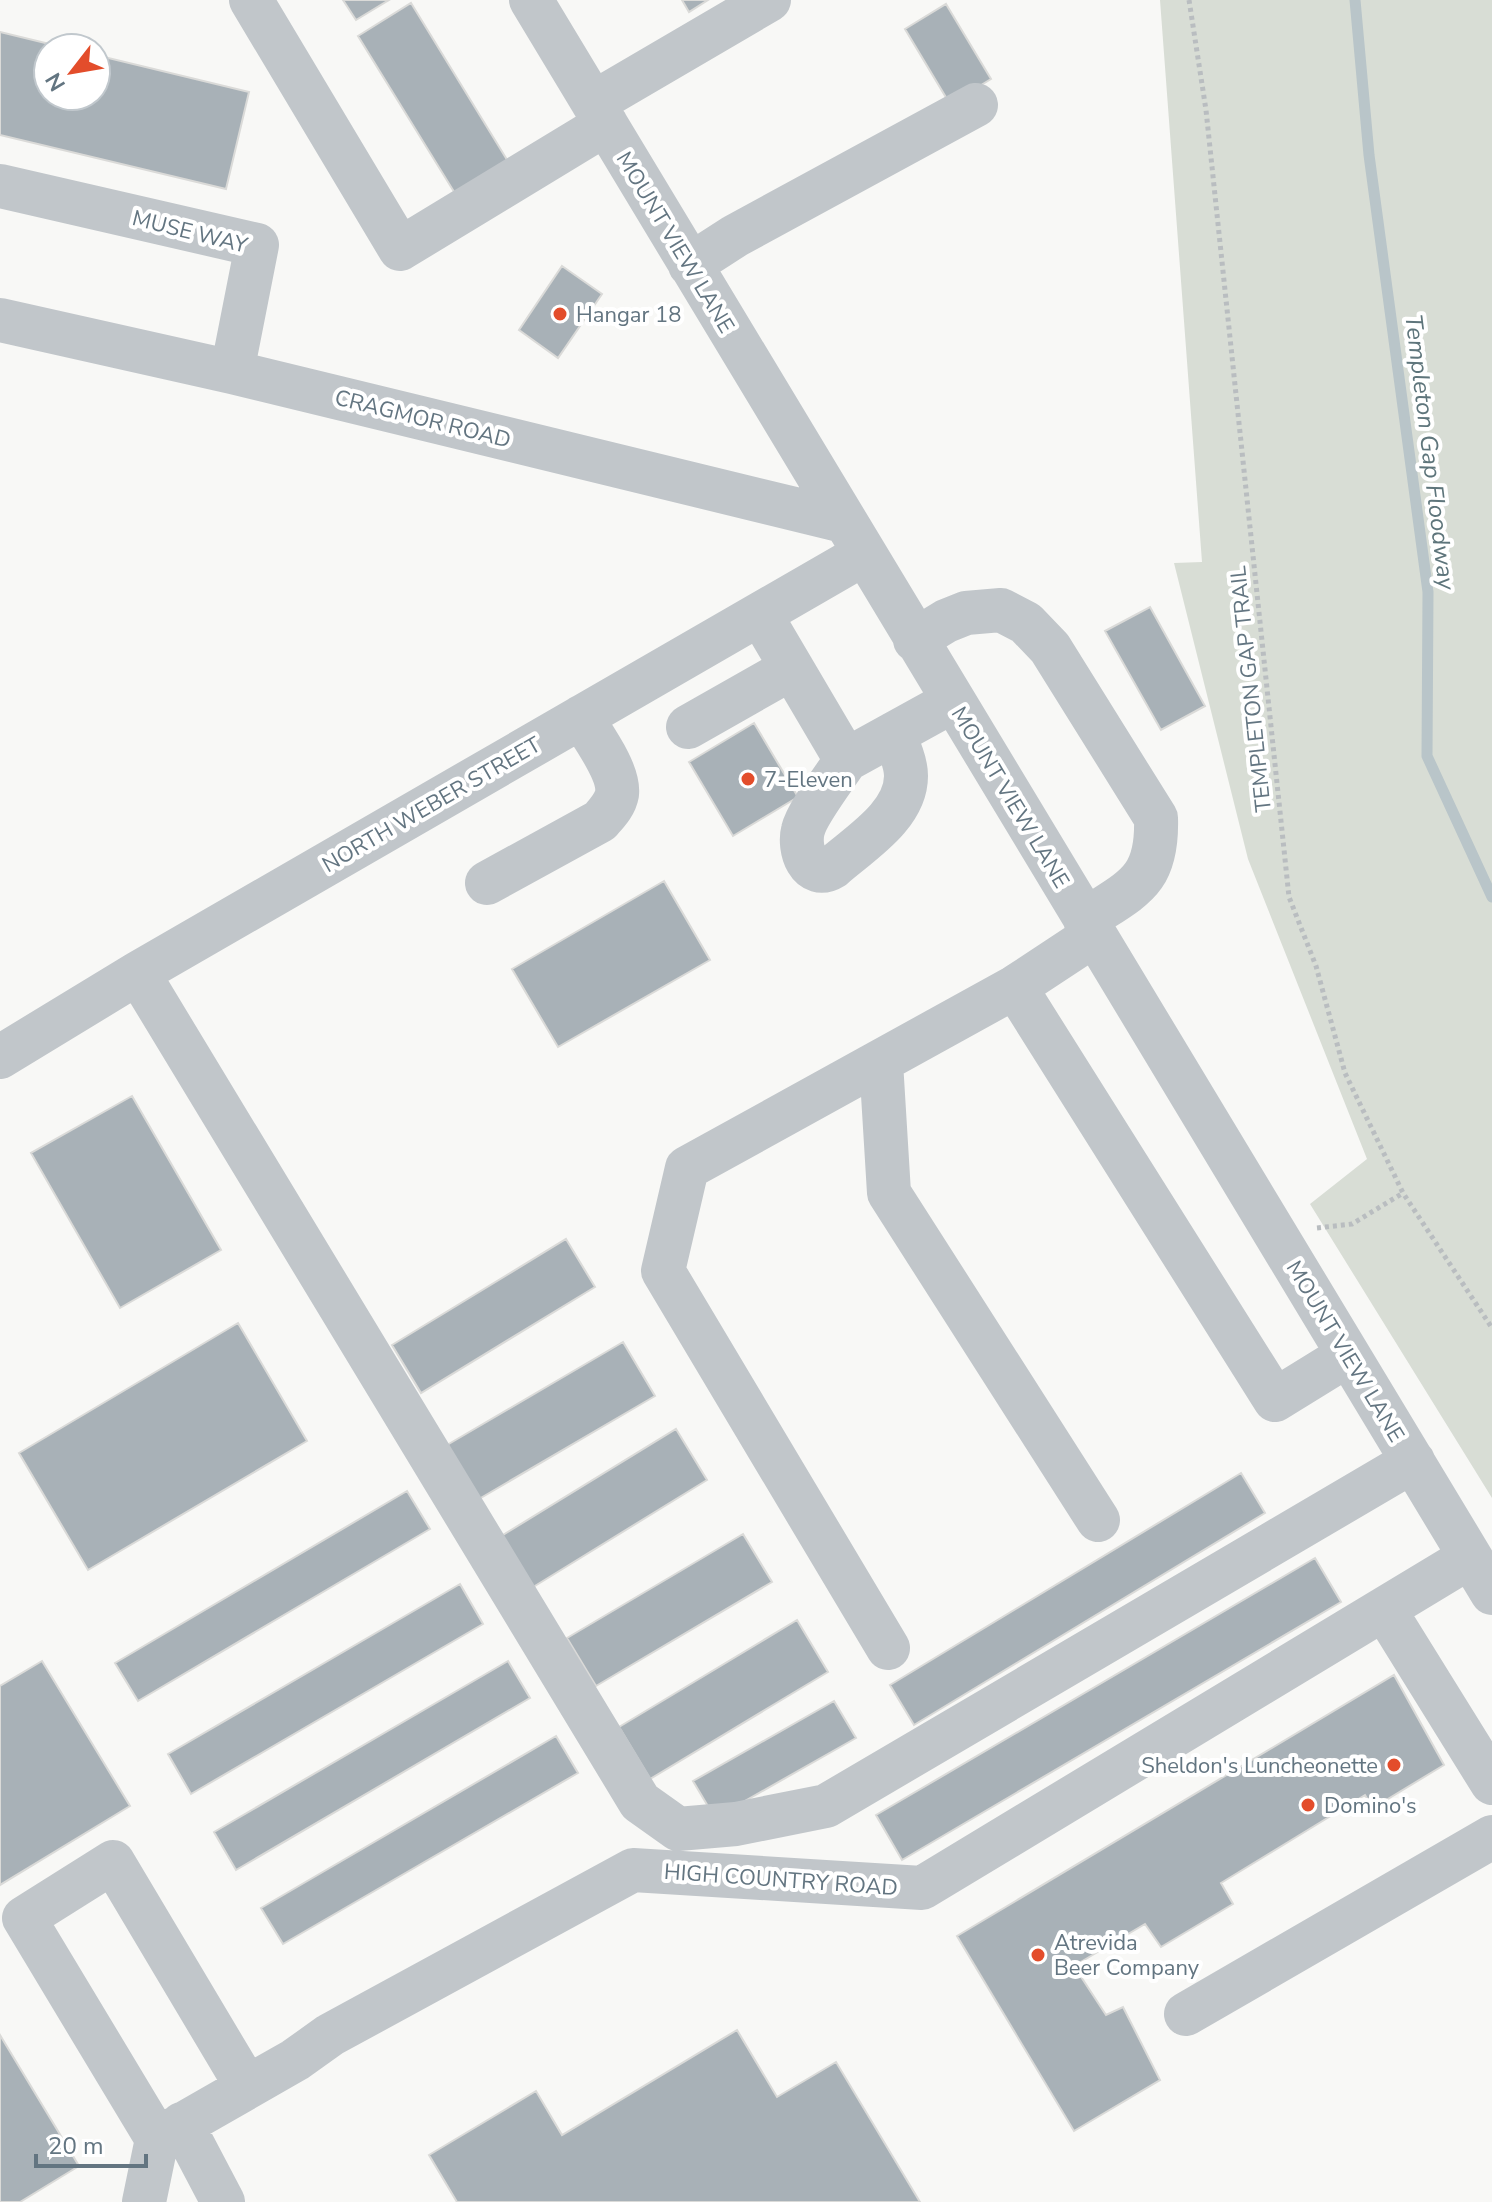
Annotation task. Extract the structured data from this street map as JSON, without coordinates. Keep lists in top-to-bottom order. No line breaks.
{"streets":{"street":["MUSE WAY","MOUNT VIEW LANE","CRAGMOR ROAD","NORTH WEBER STREET","HIGH COUNTRY ROAD"],"path":["TEMPLETON GAP TRAIL"]},"crossings":[["MUSE WAY","CRAGMOR ROAD"],["MOUNT VIEW LANE","CRAGMOR ROAD"],["MOUNT VIEW LANE","NORTH WEBER STREET"],["MOUNT VIEW LANE","HIGH COUNTRY ROAD"],["CRAGMOR ROAD","NORTH WEBER STREET"]],"water":["Templeton Gap Floodway"],"places":["Hangar 18","7-Eleven","Sheldon's Luncheonette","Domino's","Atrevida Beer Company"],"scale_bar":"20 m","north":"bottom left"}
